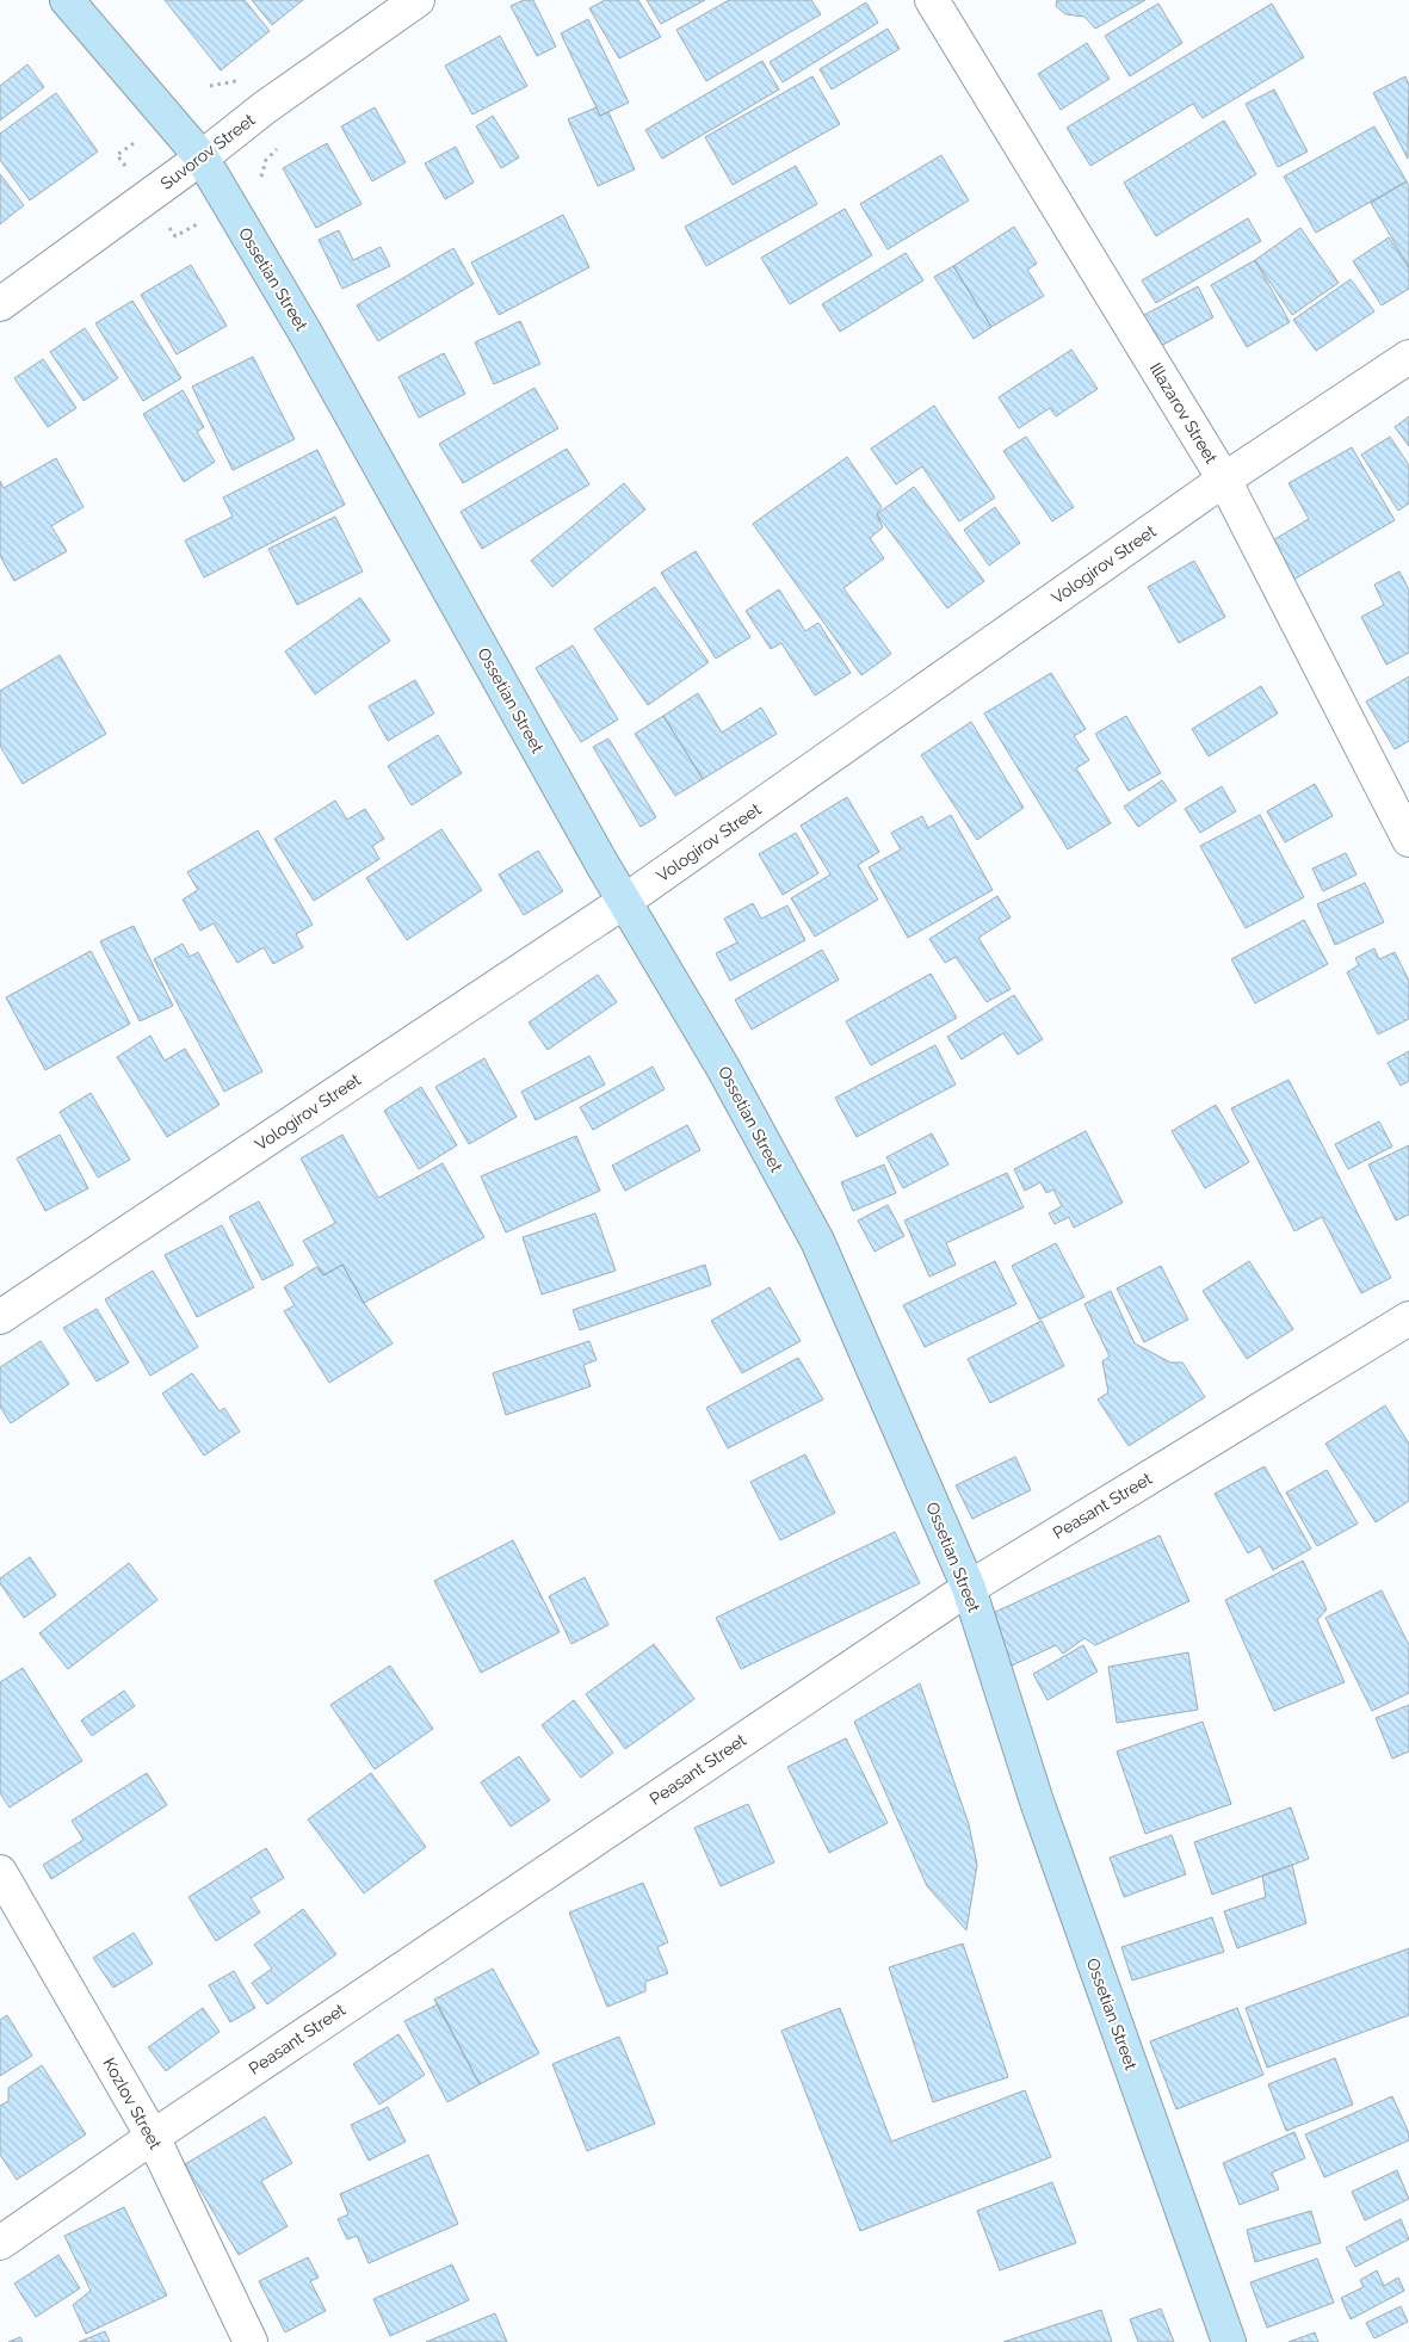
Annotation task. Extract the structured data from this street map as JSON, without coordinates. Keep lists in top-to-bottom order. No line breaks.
{"streets":{"main road":["Ossetian Street"],"street":["Suvorov Street","Illazarov Street","Vologirov Street","Peasant Street","Kozlov Street"]},"crossings":[["Suvorov Street","Ossetian Street"],["Ossetian Street","Vologirov Street"],["Ossetian Street","Peasant Street"],["Illazarov Street","Vologirov Street"],["Peasant Street","Kozlov Street"]]}
